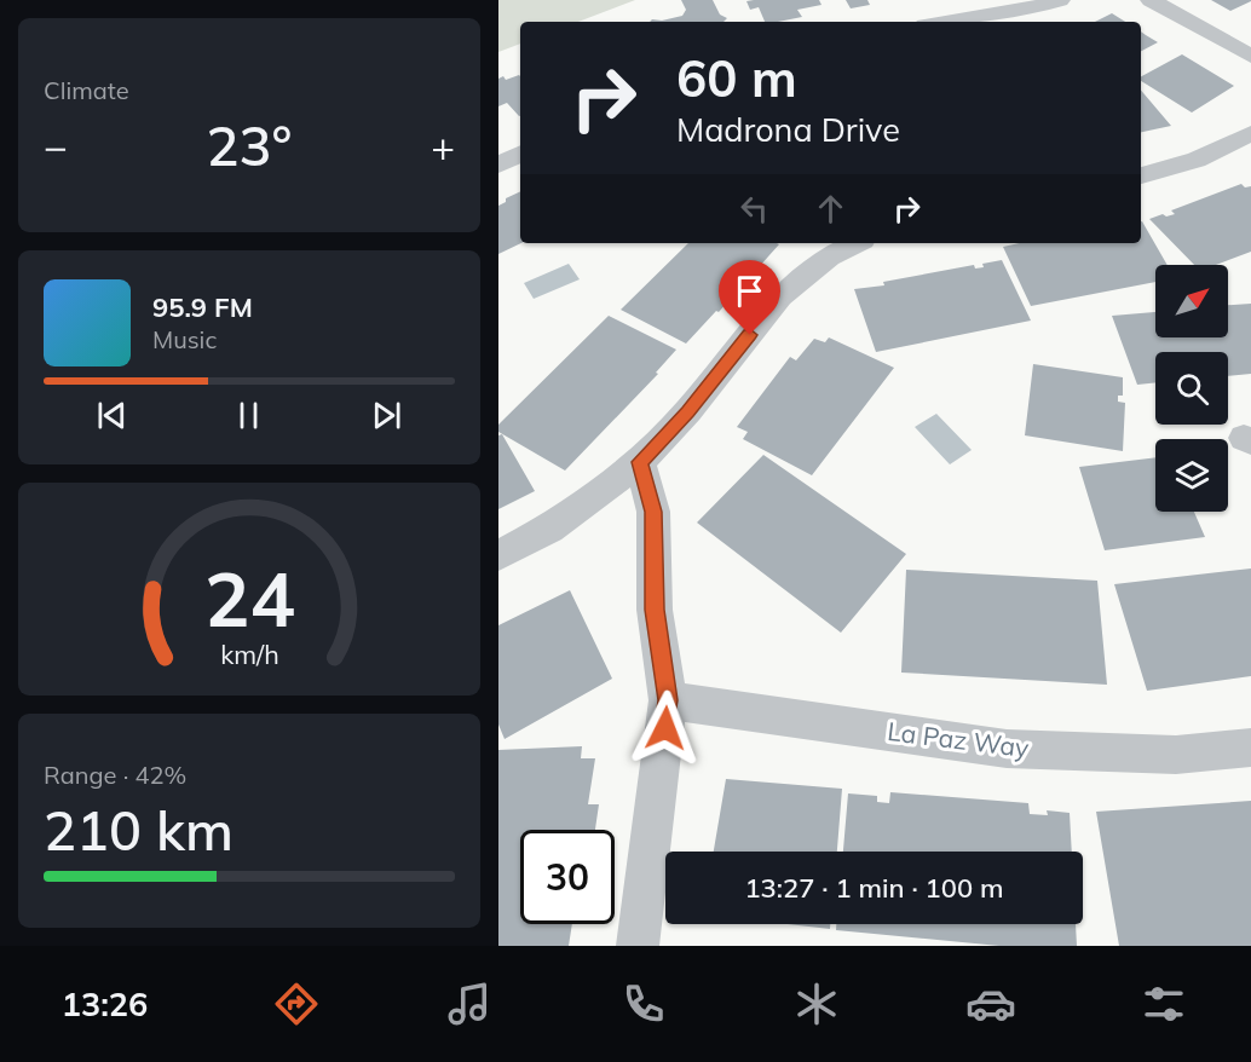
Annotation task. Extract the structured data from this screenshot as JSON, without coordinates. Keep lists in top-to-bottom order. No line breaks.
{"streets":{"street":["La Paz Way"]},"north":"top right","page":{"tile":["Climate",["Range · 42%","210 km"]],"turn":["60 m","Madrona Drive"],"heat":["−","23°","+"],"song":["95.9 FM","Music"],"limit":"30","trip":"13:27 · 1 min · 100 m","tabs":"13:26","gauge":["24","km/h"]}}
